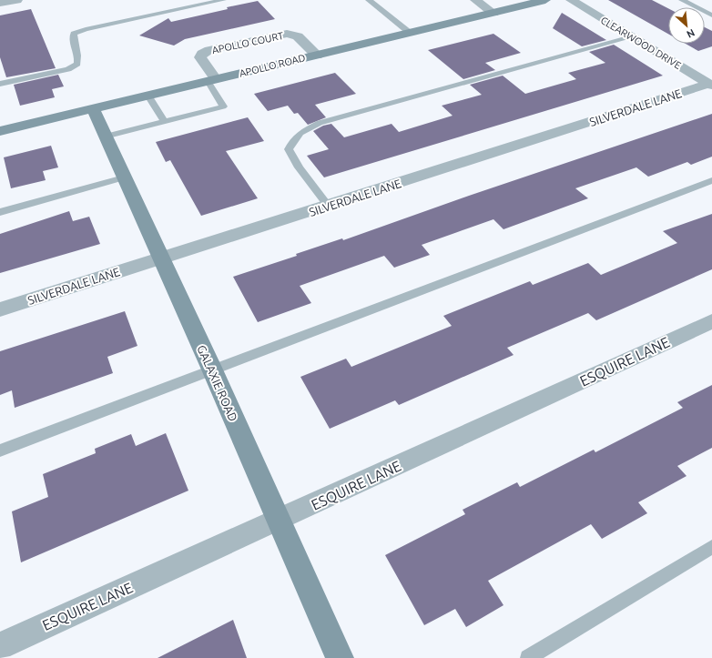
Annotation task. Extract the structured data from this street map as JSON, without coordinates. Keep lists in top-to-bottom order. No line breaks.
{"streets":{"street":["APOLLO COURT","CLEARWOOD DRIVE","APOLLO ROAD","SILVERDALE LANE","ESQUIRE LANE","GALAXIE ROAD"]},"crossings":[["APOLLO COURT","APOLLO ROAD"],["CLEARWOOD DRIVE","SILVERDALE LANE"],["APOLLO ROAD","GALAXIE ROAD"],["SILVERDALE LANE","GALAXIE ROAD"],["ESQUIRE LANE","GALAXIE ROAD"]],"north":"bottom right"}
